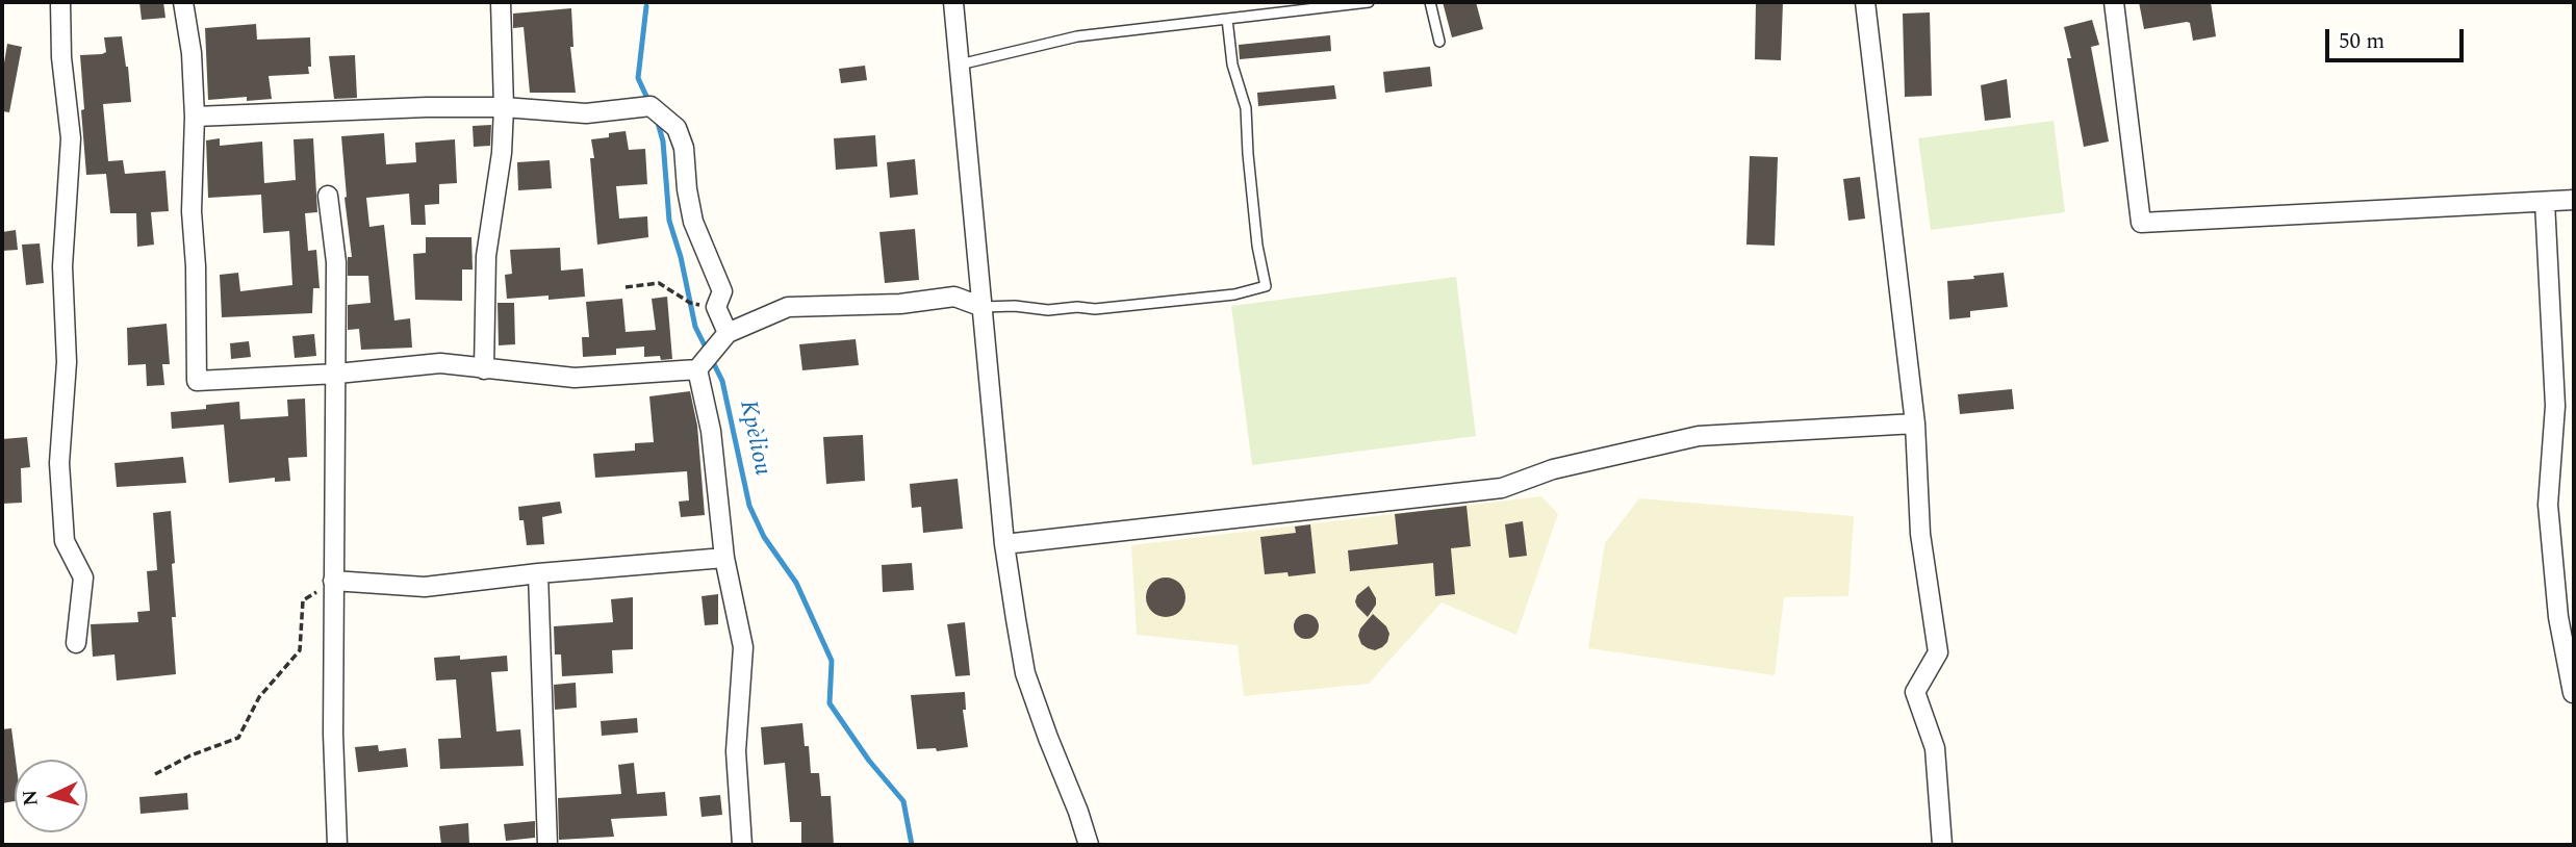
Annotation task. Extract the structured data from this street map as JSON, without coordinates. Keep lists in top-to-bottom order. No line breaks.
{"water":["Kpèliou"],"scale_bar":"50 m","north":"left"}
